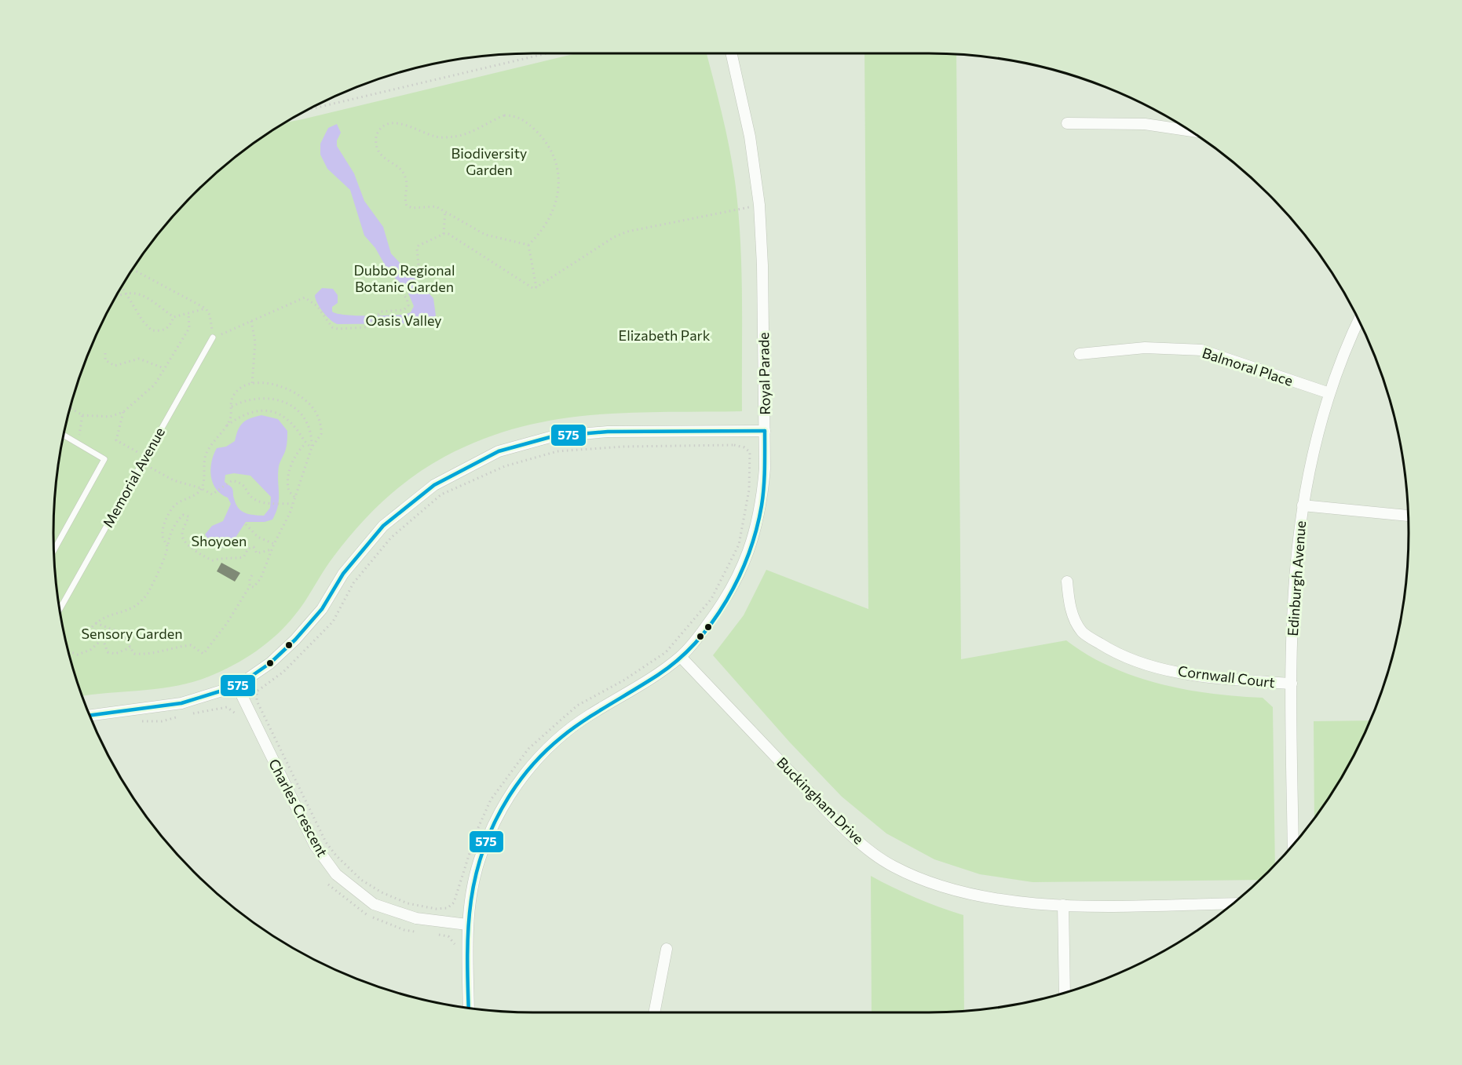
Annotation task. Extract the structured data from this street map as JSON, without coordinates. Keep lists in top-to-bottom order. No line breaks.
{"streets":{"street":["Balmoral Place","Royal Parade","Edinburgh Avenue","Cornwall Court","Buckingham Drive","Charles Crescent"],"lane":["Memorial Avenue"]},"crossings":[["Balmoral Place","Edinburgh Avenue"],["Royal Parade","Buckingham Drive"],["Royal Parade","Charles Crescent"],["Edinburgh Avenue","Cornwall Court"]],"parks":["Biodiversity Garden","Dubbo Regional Botanic Garden","Oasis Valley","Elizabeth Park","Shoyoen","Sensory Garden"],"lines":["transit line 575"]}
